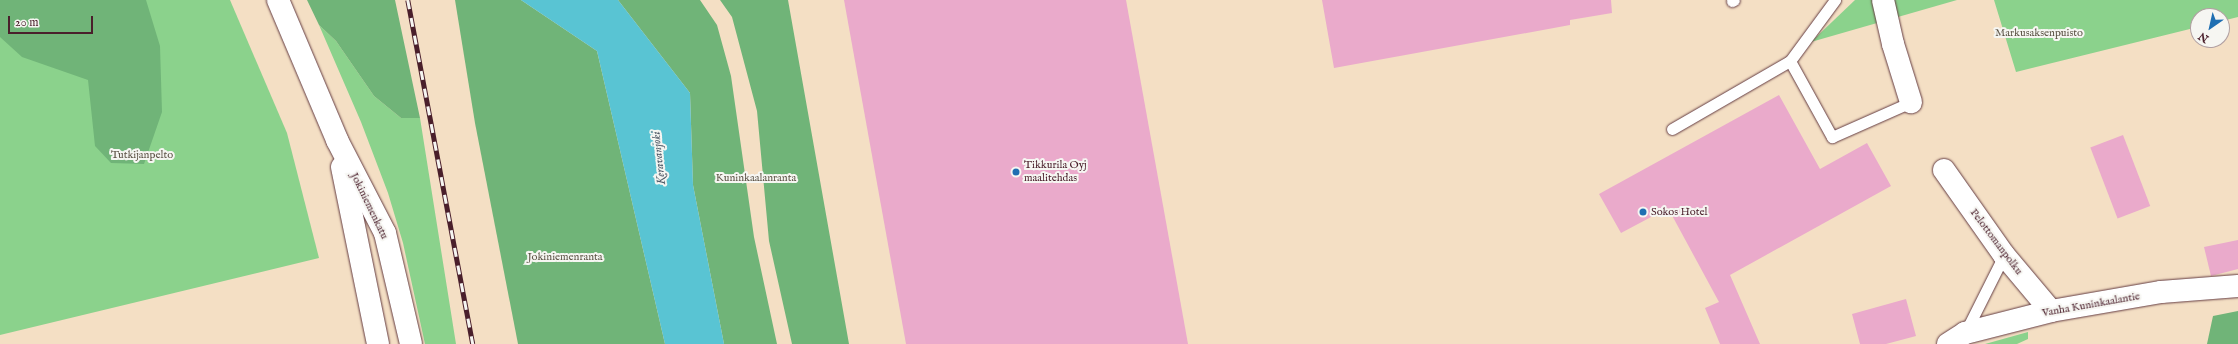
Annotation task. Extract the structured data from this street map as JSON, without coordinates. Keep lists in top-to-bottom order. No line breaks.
{"streets":{"main road":["Jokiniemenkatu","Pelottomanpolku","Vanha Kuninkaalantie"]},"crossings":[["Pelottomanpolku","Vanha Kuninkaalantie"]],"water":["Keravanjoki"],"parks":["Markusaksenpuisto","Tutkijanpelto","Kuninkaalanranta","Jokiniemenranta"],"places":["Tikkurila Oyj maalitehdas","Sokos Hotel"],"scale_bar":"20 m","north":"bottom left"}
